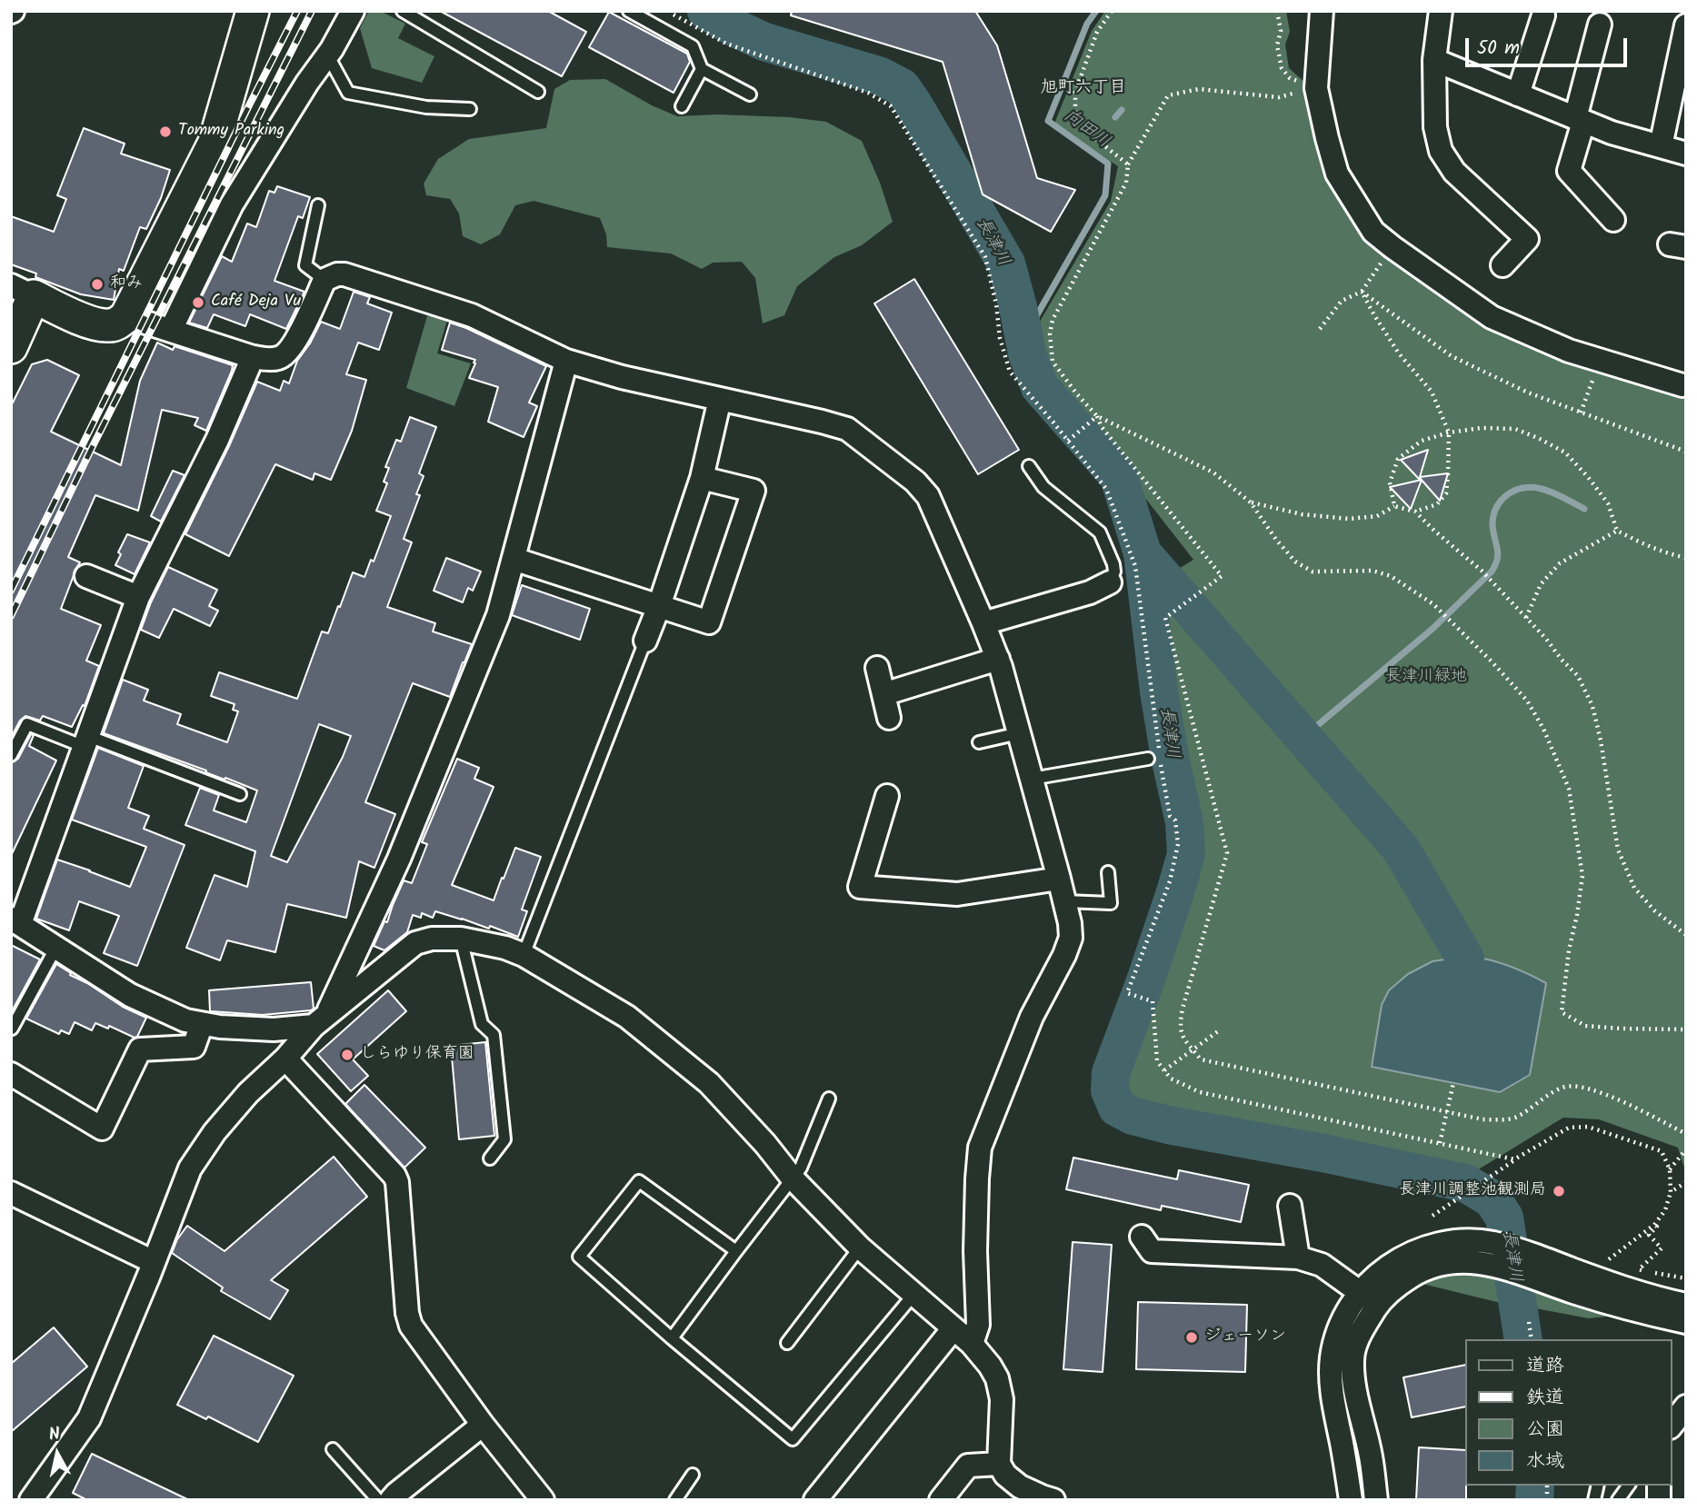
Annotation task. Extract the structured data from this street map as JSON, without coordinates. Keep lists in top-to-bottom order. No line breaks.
{"districts":["旭町六丁目"],"water":["向田川","長津川"],"parks":["長津川緑地"],"places":["Tommy Parking","和み","Café Deja Vu","しらゆり保育園","長津川調整池観測局","ジェーソン"],"legend":["道路","鉄道","公園","水域"],"scale_bar":"50 m","north":"top"}
